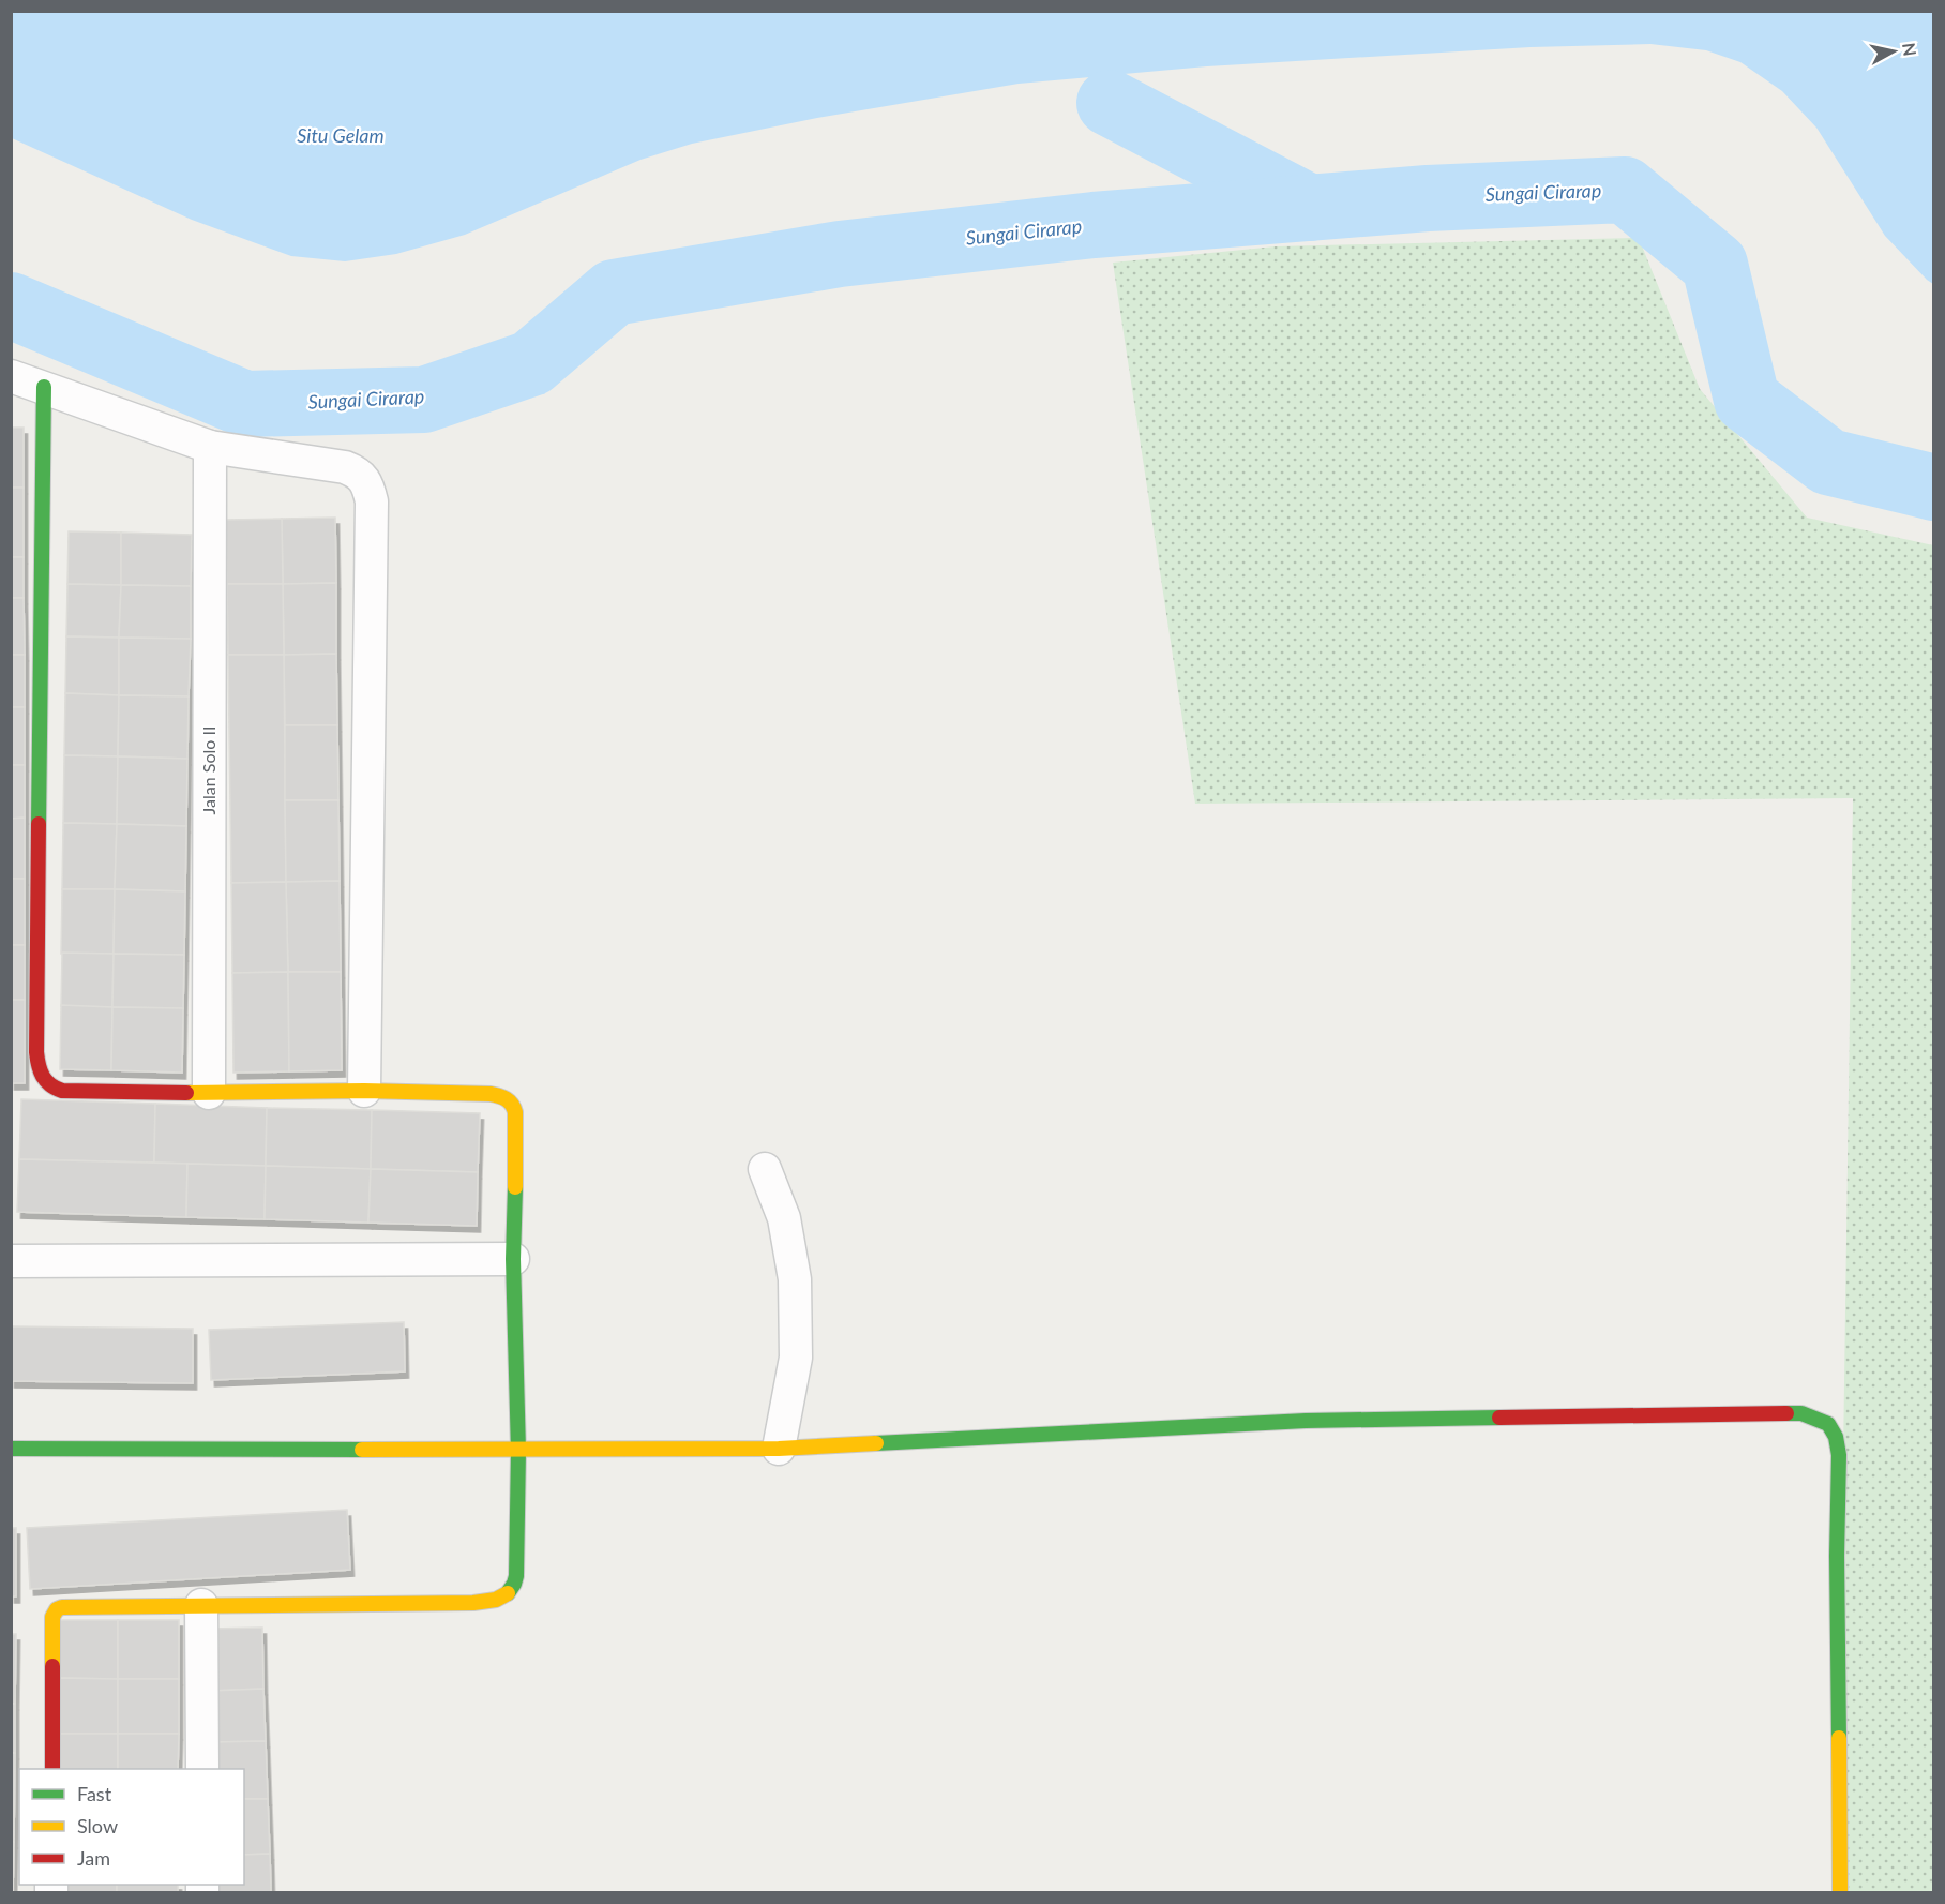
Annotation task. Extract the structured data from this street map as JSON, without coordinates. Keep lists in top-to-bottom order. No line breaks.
{"streets":{"street":["Jalan Solo II"]},"water":["Situ Gelam","Sungai Cirarap"],"legend":["Fast","Slow","Jam"],"north":"right"}
